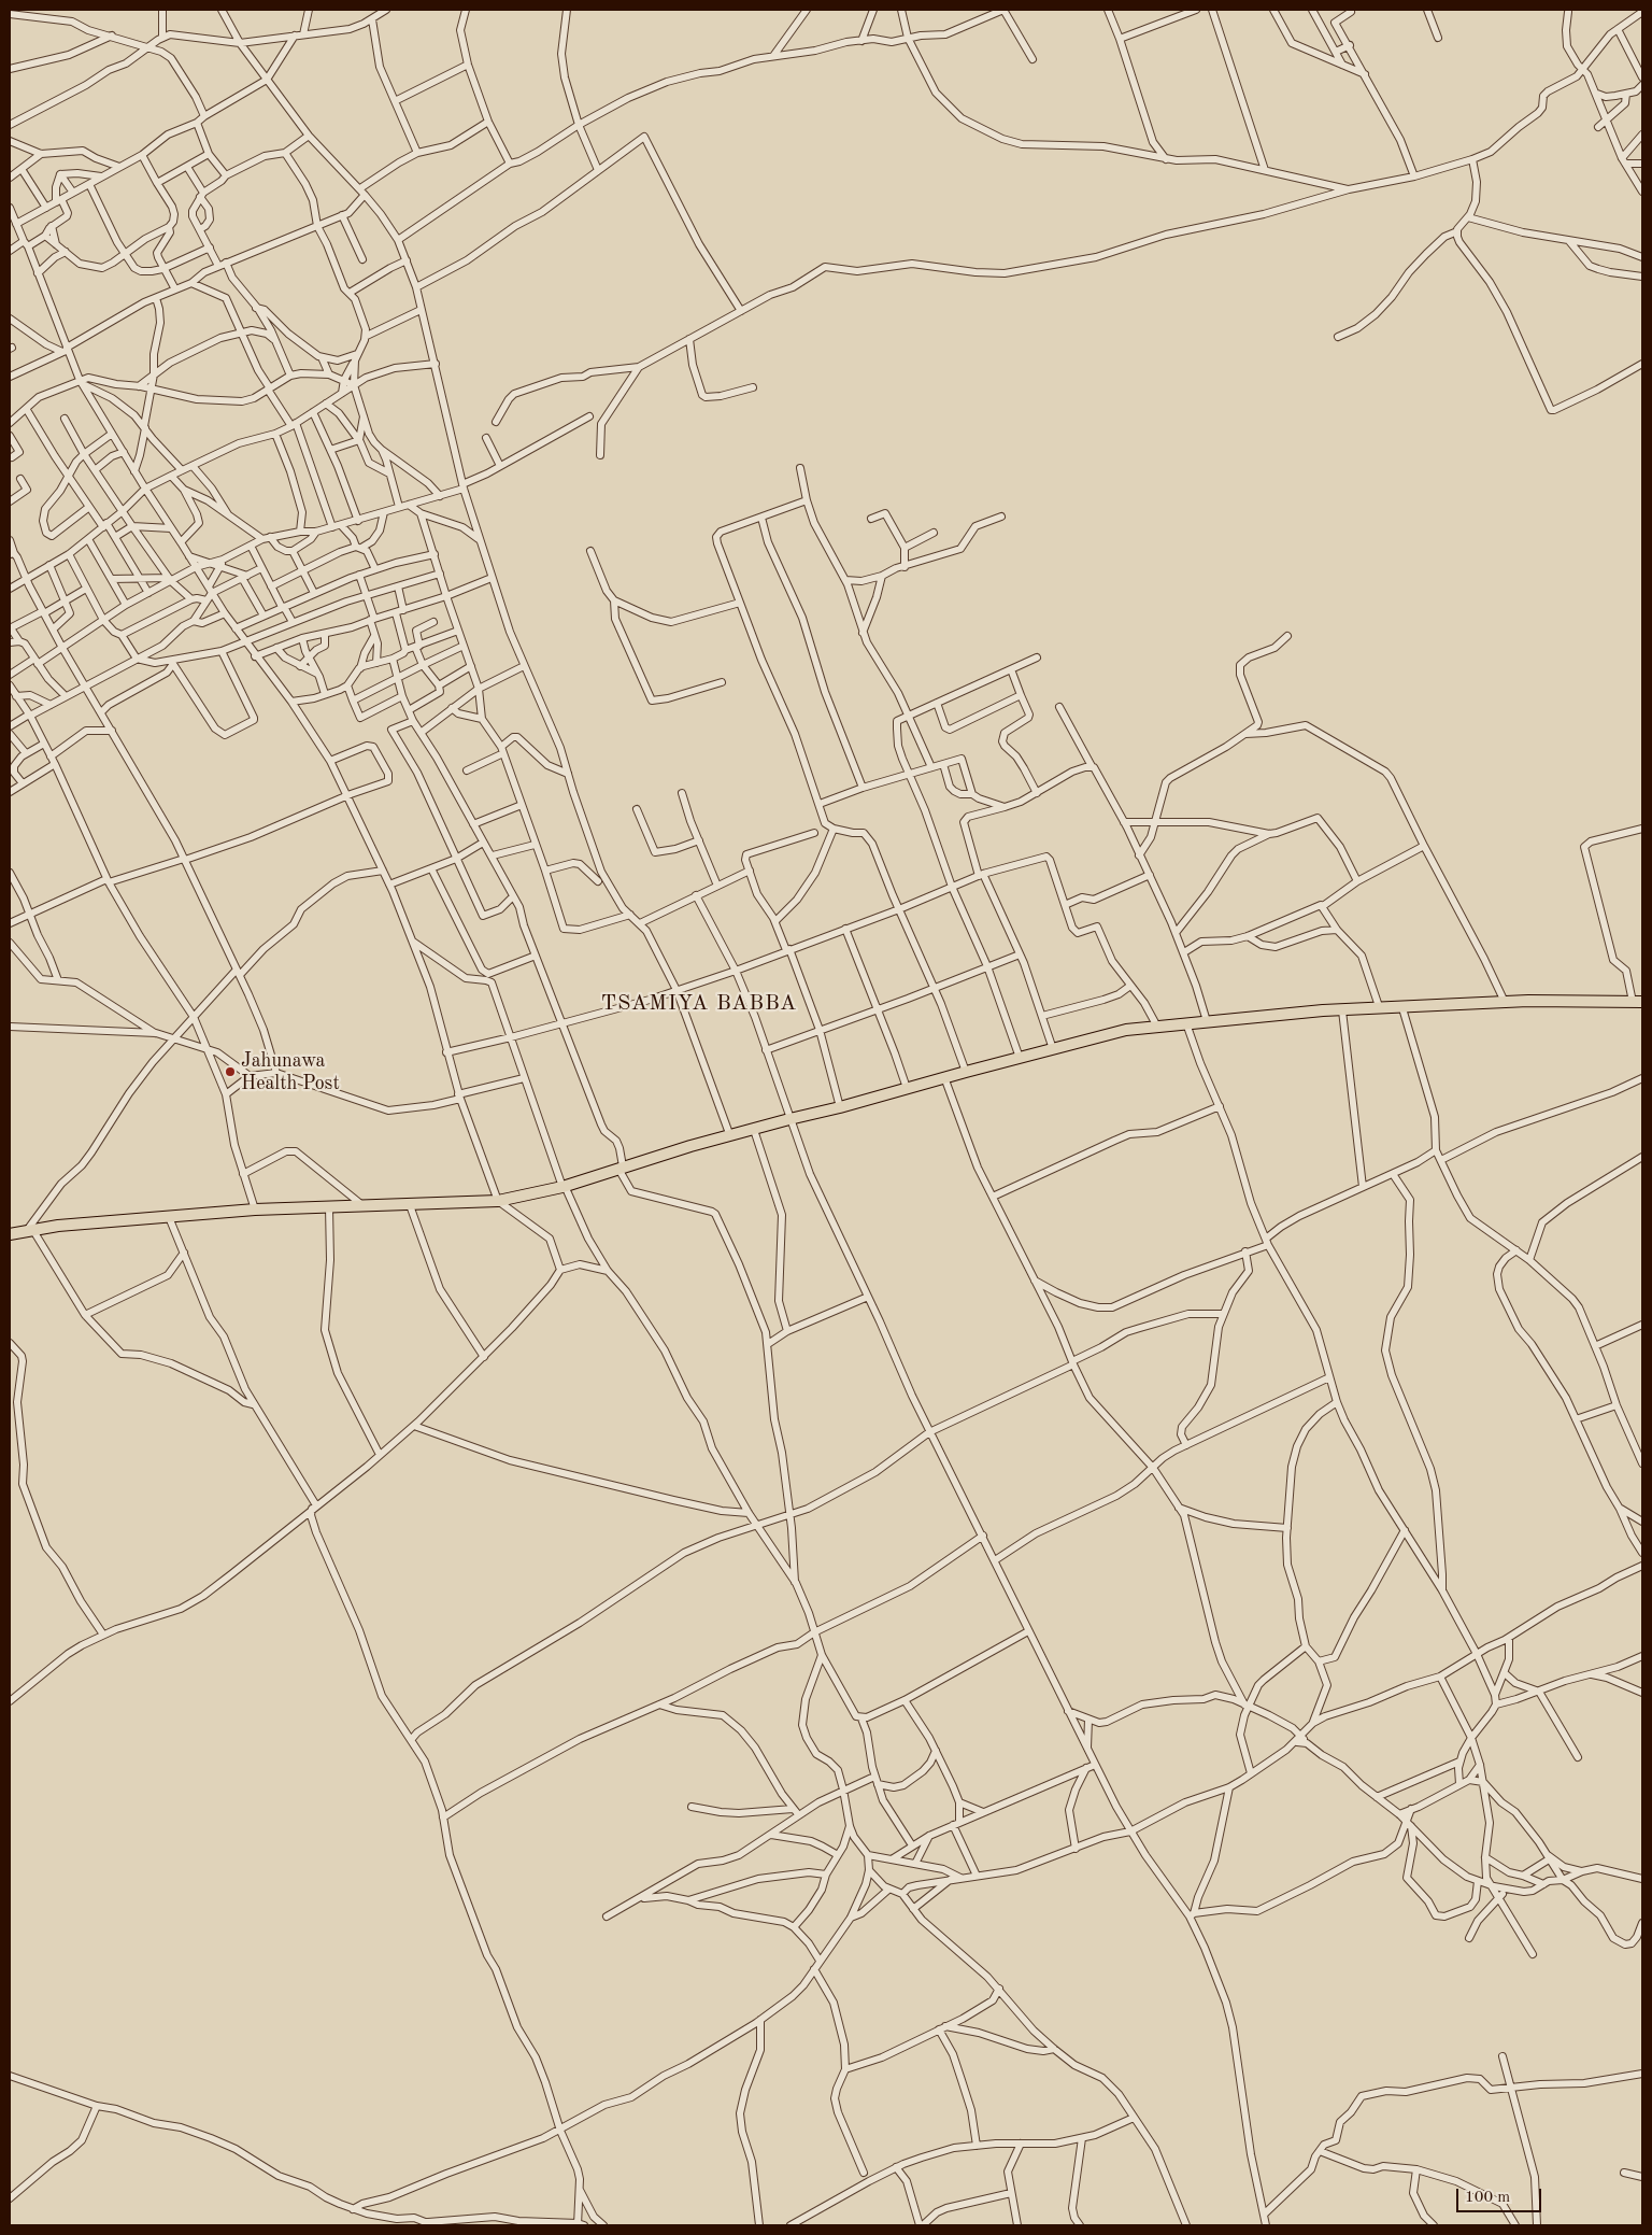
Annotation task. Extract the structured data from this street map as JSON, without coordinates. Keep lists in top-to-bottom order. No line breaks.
{"districts":["TSAMIYA BABBA"],"places":["Jahunawa Health Post"],"scale_bar":"100 m"}
